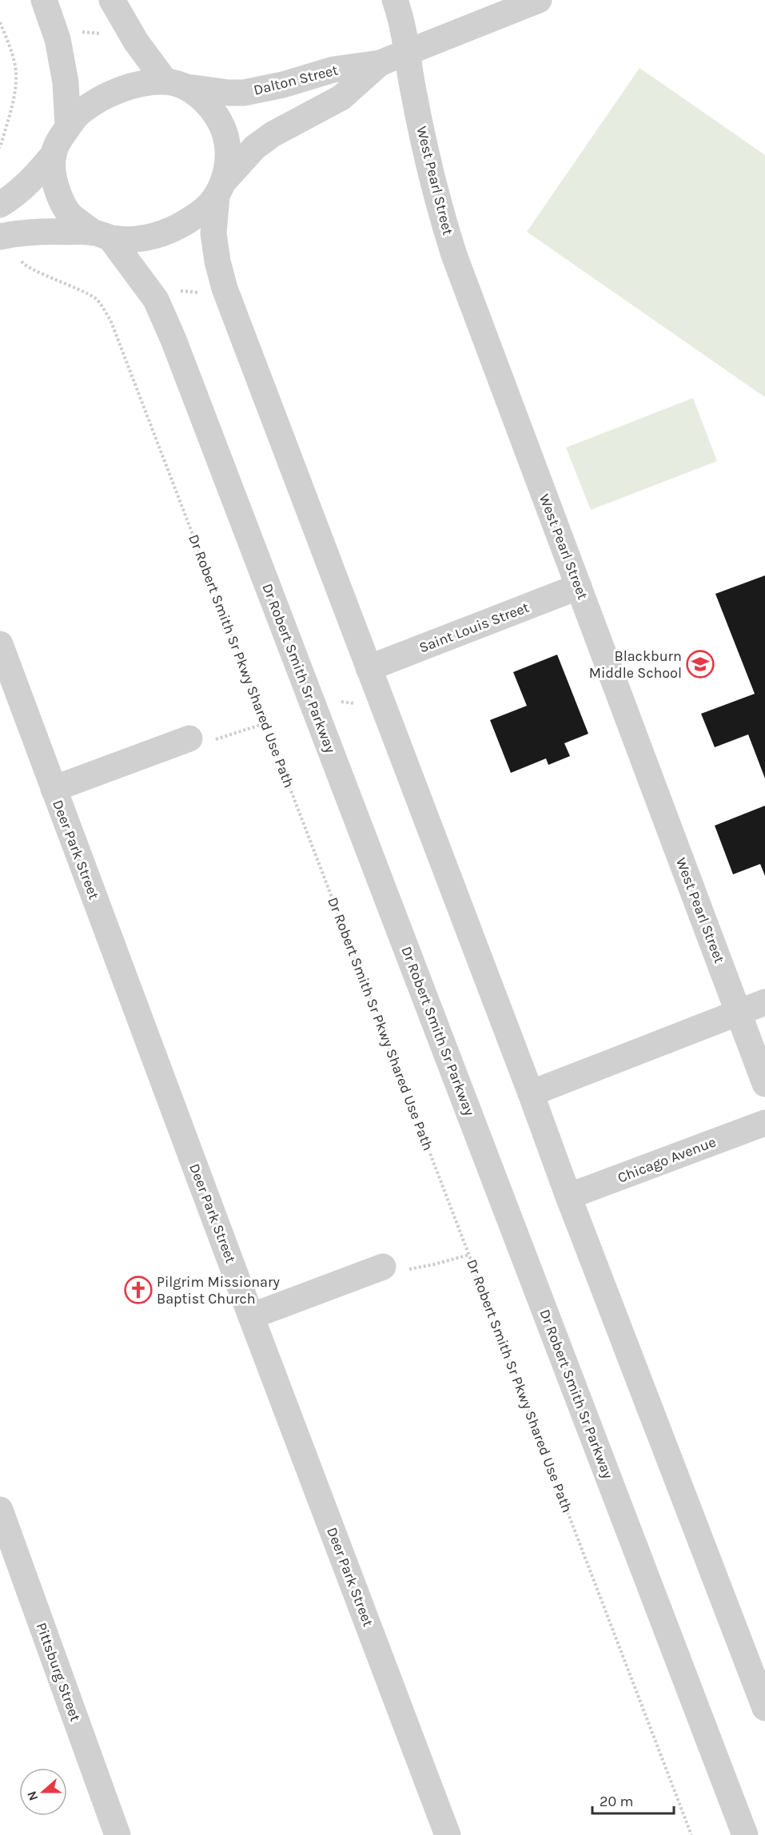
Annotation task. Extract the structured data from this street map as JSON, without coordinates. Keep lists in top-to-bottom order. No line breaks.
{"streets":{"street":["Dalton Street","West Pearl Street","Saint Louis Street","Dr Robert Smith Sr Parkway","Deer Park Street","Chicago Avenue","Pittsburg Street"],"path":["Dr Robert Smith Sr Pkwy Shared Use Path"]},"crossings":[["Dalton Street","West Pearl Street"],["Dalton Street","Dr Robert Smith Sr Parkway"],["West Pearl Street","Saint Louis Street"]],"places":{"school or university":["Blackburn Middle School"],"church":["Pilgrim Missionary Baptist Church"]},"scale_bar":"20 m","north":"left"}
